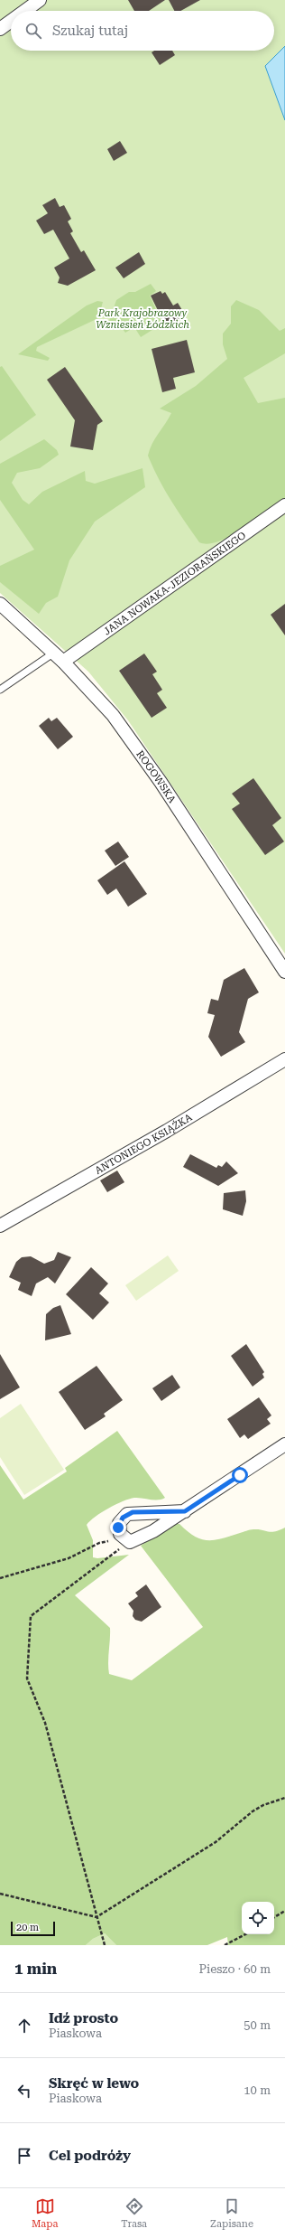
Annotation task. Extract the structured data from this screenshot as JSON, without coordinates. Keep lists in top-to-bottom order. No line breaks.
{"streets":{"street":["JANA NOWAKA-JEZIORAŃSKIEGO","ROGOWSKA","ANTONIEGO KSIĄŻKA"]},"crossings":[["JANA NOWAKA-JEZIORAŃSKIEGO","ROGOWSKA"]],"parks":["Park Krajobrazowy Wzniesień Łódzkich"],"scale_bar":"20 m","page":{"search":"Szukaj tutaj","scale":"20 m","heading":["1 min","Pieszo · 60 m"],"list":[["Idź prosto","Piaskowa","50 m"],["Skręć w lewo","Piaskowa","10 m"],"Cel podróży"],"nav":["Mapa","Trasa","Zapisane"]}}
